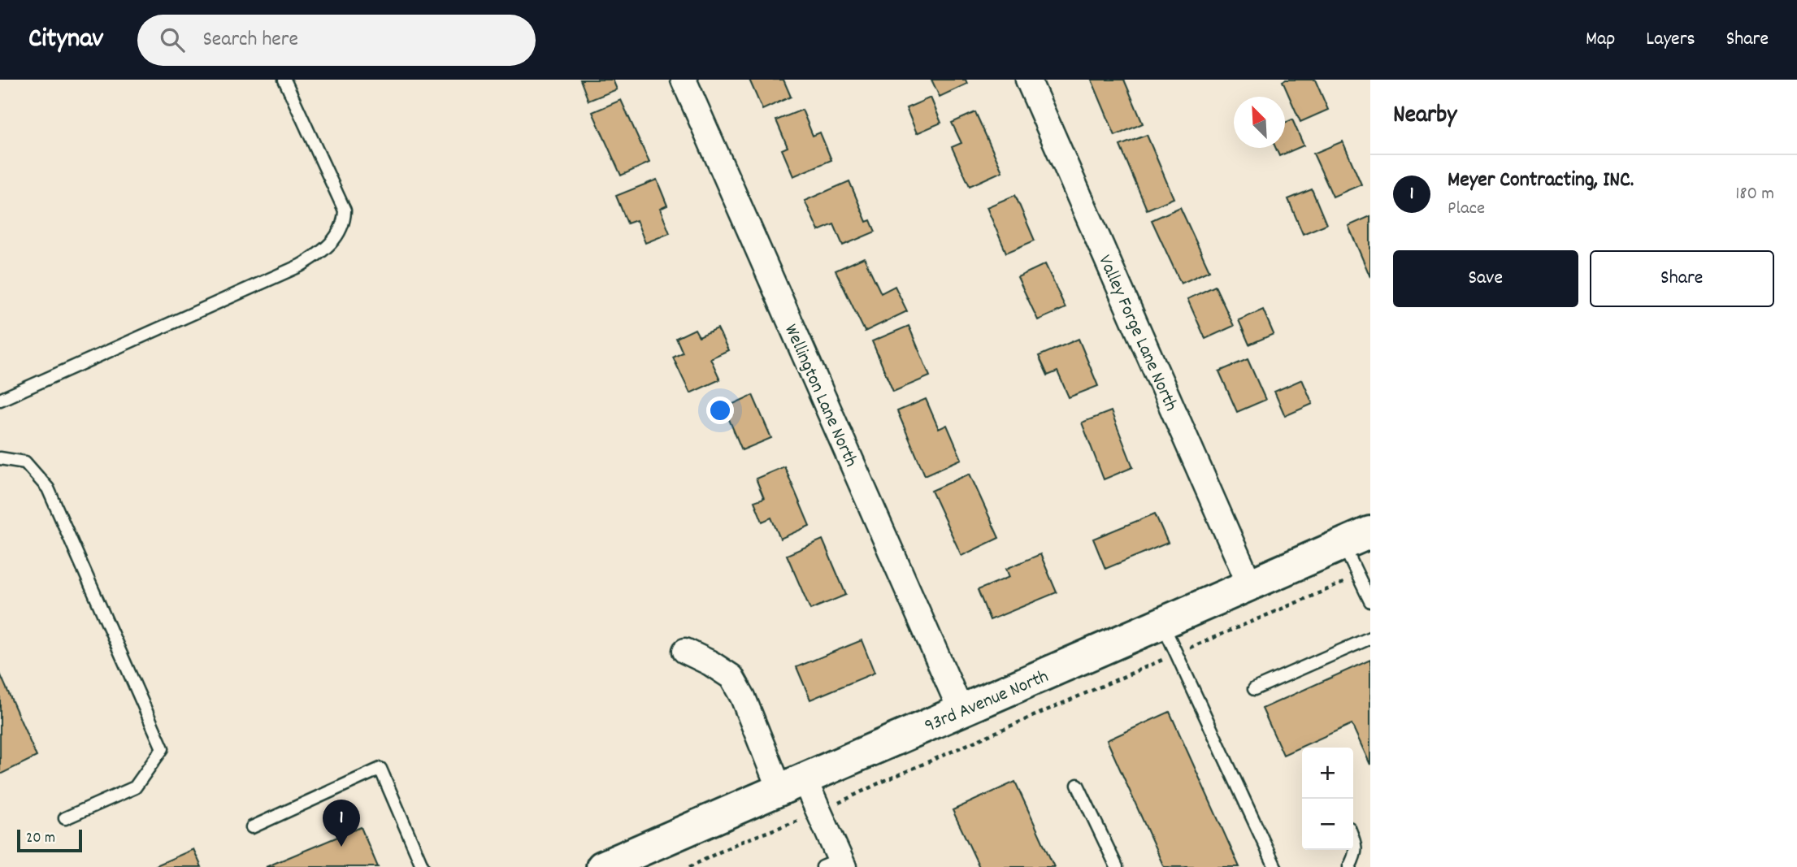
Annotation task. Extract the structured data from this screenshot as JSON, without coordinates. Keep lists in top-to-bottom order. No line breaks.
{"streets":{"street":["Valley Forge Lane North","Wellington Lane North","93rd Avenue North"]},"crossings":[["Valley Forge Lane North","93rd Avenue North"],["Wellington Lane North","93rd Avenue North"]],"scale_bar":"20 m","north":"top left","page":{"header":"Citynav","search":"Search here","nav":["Map","Layers","Share"],"heading":"Nearby","list":[{"mark":"1","name":"Meyer Contracting, INC.","note":"Place","value":"180 m"}],"buttons":["Save","Share"],"map_buttons":["+","−"],"pins":"1","scale":"20 m"}}
